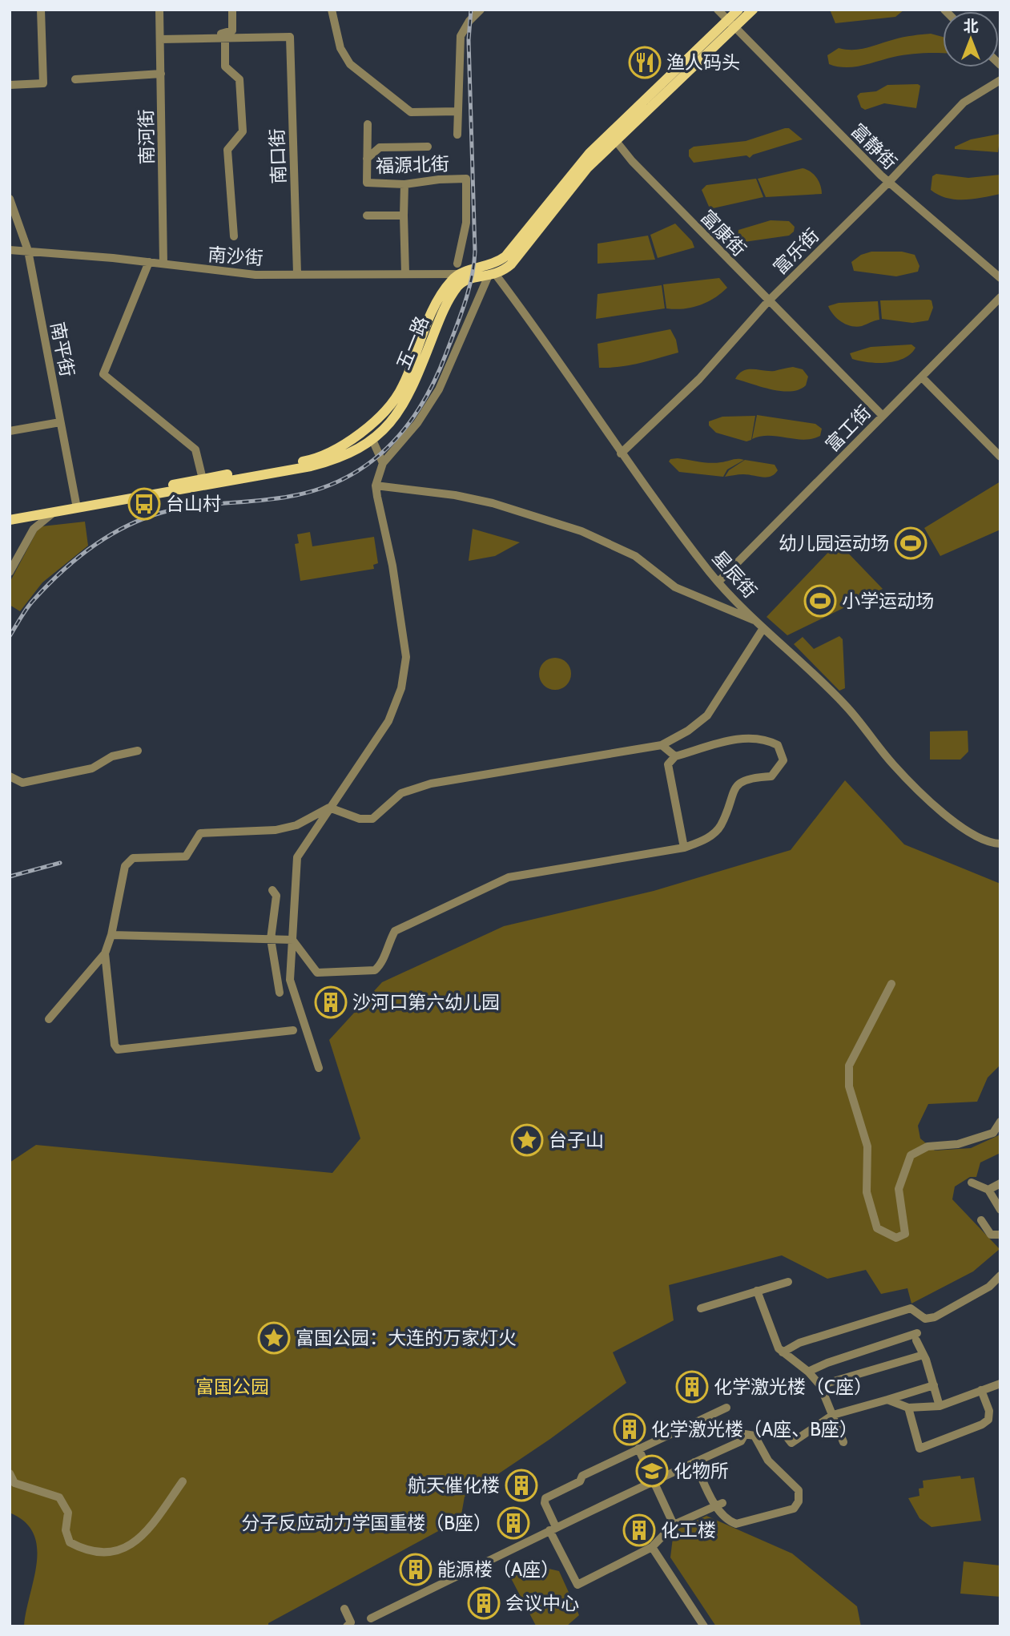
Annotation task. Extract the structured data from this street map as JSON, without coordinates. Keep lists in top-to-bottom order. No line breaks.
{"streets":{"main road":["五一路"],"street":["南河街","富静街","南口街","福源北街","富康街","富乐街","南沙街","南平街","富工街","星辰街"]},"crossings":[["南河街","南沙街"],["富静街","富乐街"],["南口街","南沙街"],["福源北街","南沙街"],["福源北街","五一路"],["富康街","富乐街"],["富康街","富工街"],["富乐街","星辰街"],["南沙街","五一路"],["南沙街","南平街"],["五一路","南平街"],["富工街","星辰街"]],"parks":["富国公园"],"places":{"restaurant":["渔人码头"],"bus stop":["台山村"],"sports":["幼儿园运动场","小学运动场"],"building":["沙河口第六幼儿园","化学激光楼（C座）","化学激光楼（A座、B座）","航天催化楼","分子反应动力学国重楼（B座）","化工楼","能源楼（A座）","会议中心"],"place":["台子山","富国公园：大连的万家灯火"],"school or university":["化物所"]},"north":"top"}
